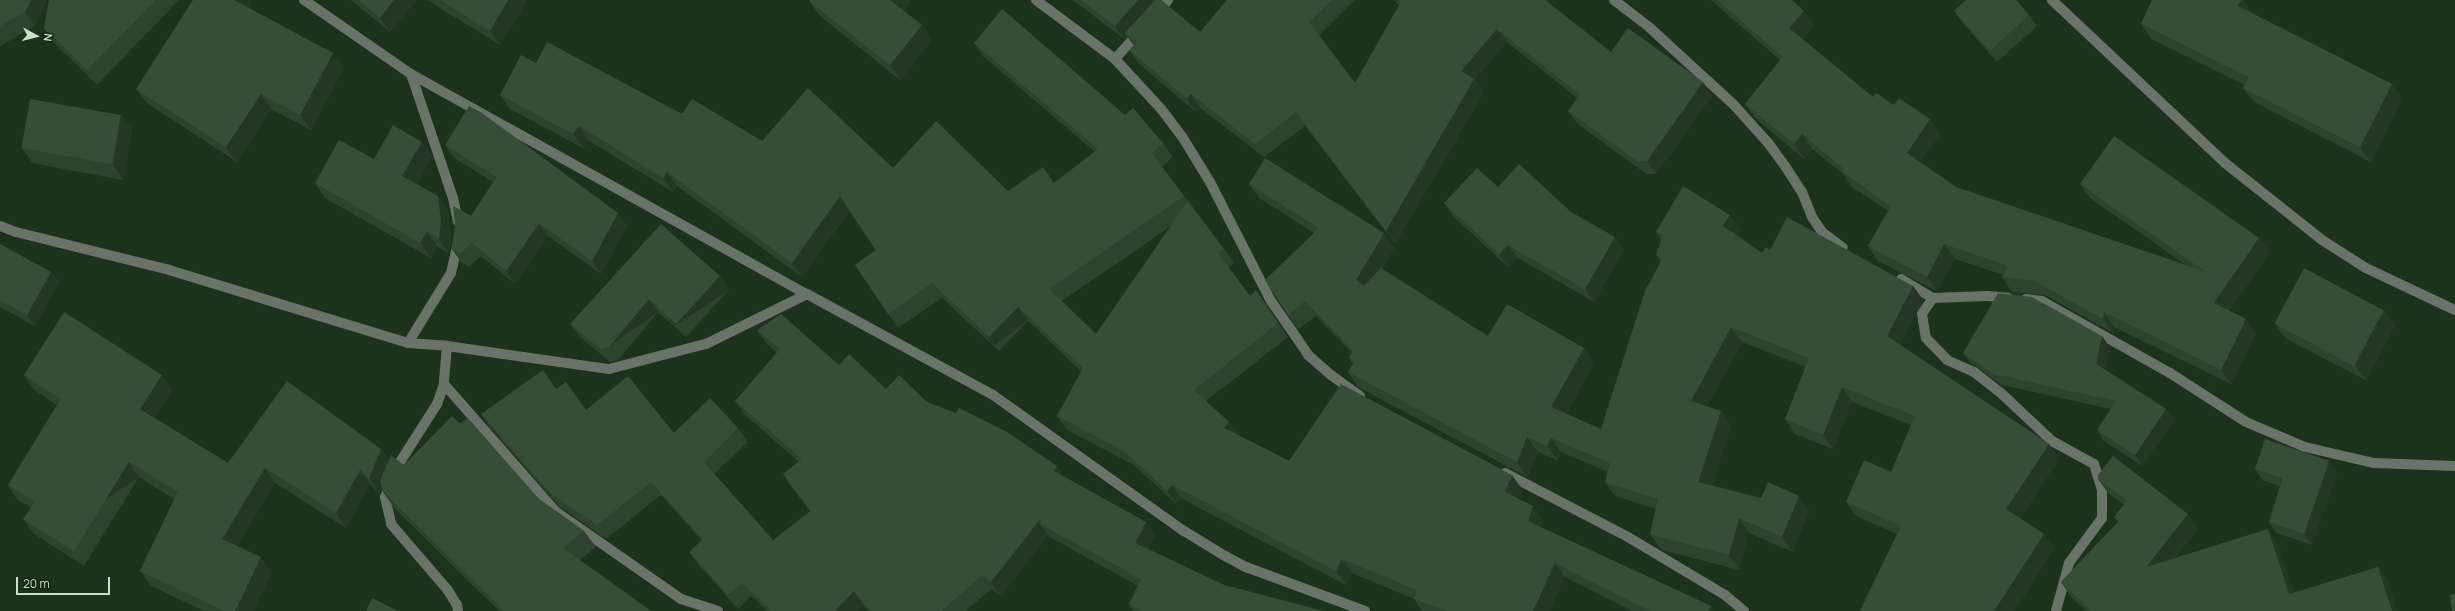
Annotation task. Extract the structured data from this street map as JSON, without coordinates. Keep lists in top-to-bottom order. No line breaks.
{"scale_bar":"20 m","north":"right"}
